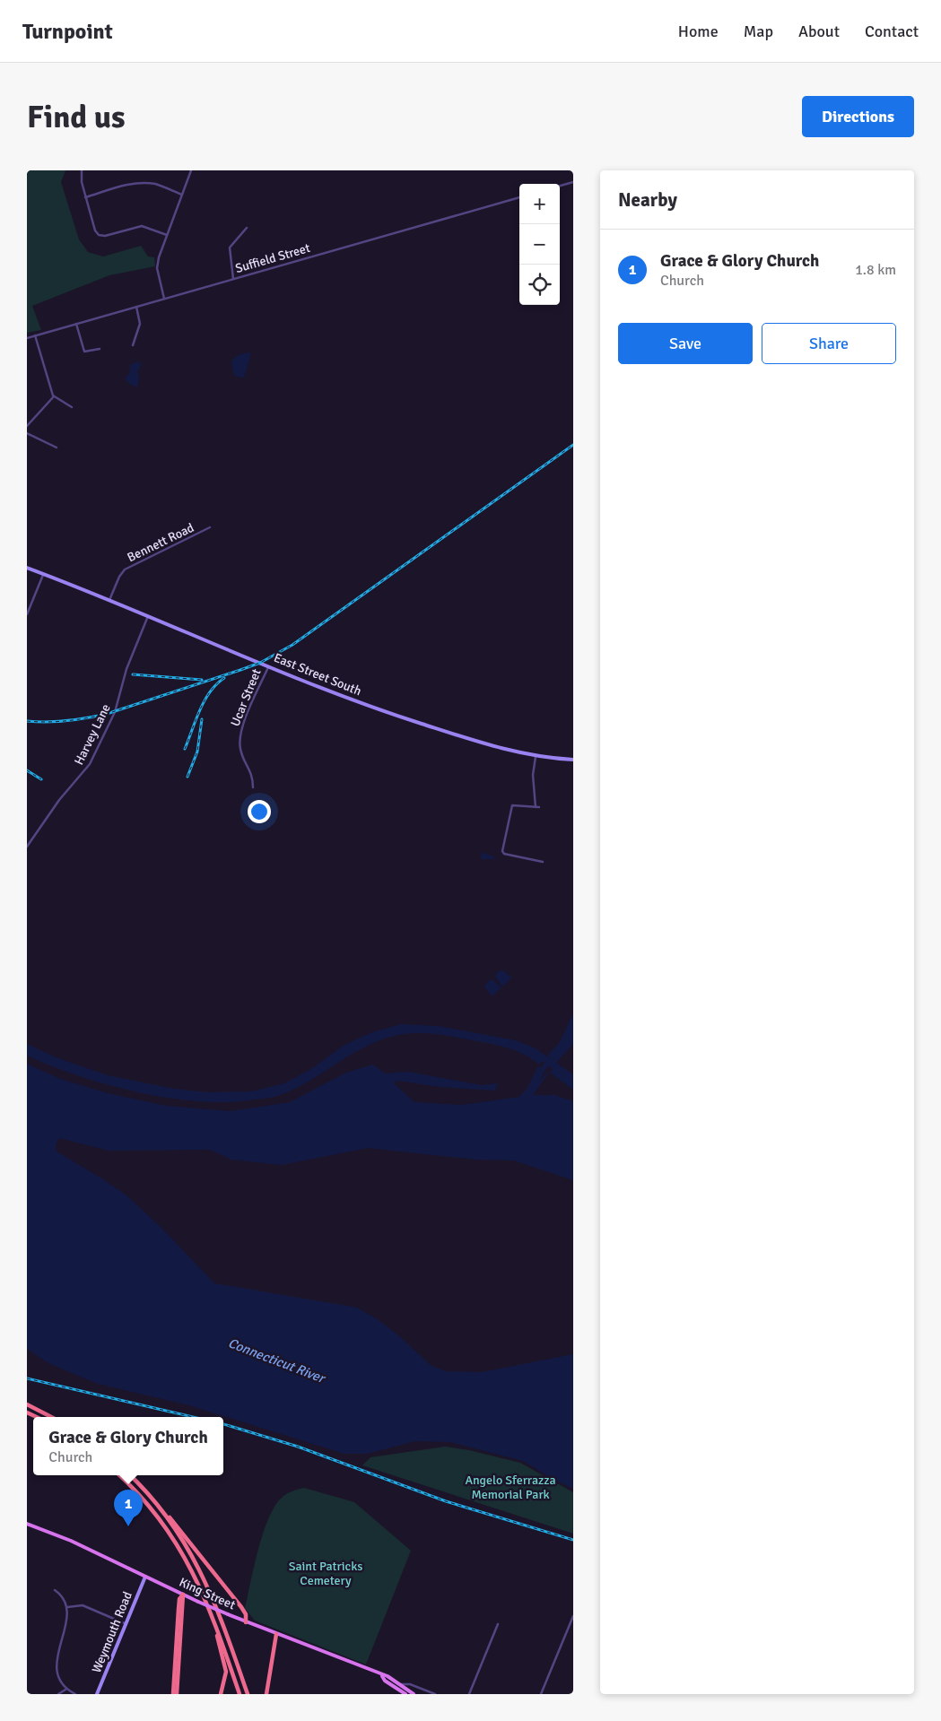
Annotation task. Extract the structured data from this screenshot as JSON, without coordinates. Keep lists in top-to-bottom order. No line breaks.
{"streets":{"main road":["East Street South","King Street","Weymouth Road"],"street":["Suffield Street","Bennett Road","Ucar Street","Harvey Lane"]},"crossings":[["Bennett Road","East Street South"],["East Street South","Ucar Street"],["East Street South","Harvey Lane"],["King Street","Weymouth Road"]],"water":["Connecticut River"],"parks":["Angelo Sferrazza Memorial Park","Saint Patricks Cemetery"],"page":{"header":"Turnpoint","nav":["Home","Map","About","Contact"],"buttons":["Directions",["Save","Share"]],"title":"Find us","heading":"Nearby","map_buttons":["+","−"],"list":[{"mark":"1","name":"Grace & Glory Church","note":"Church","value":"1.8 km"}],"popup":["Grace & Glory Church","Church"],"pins":"1"}}
